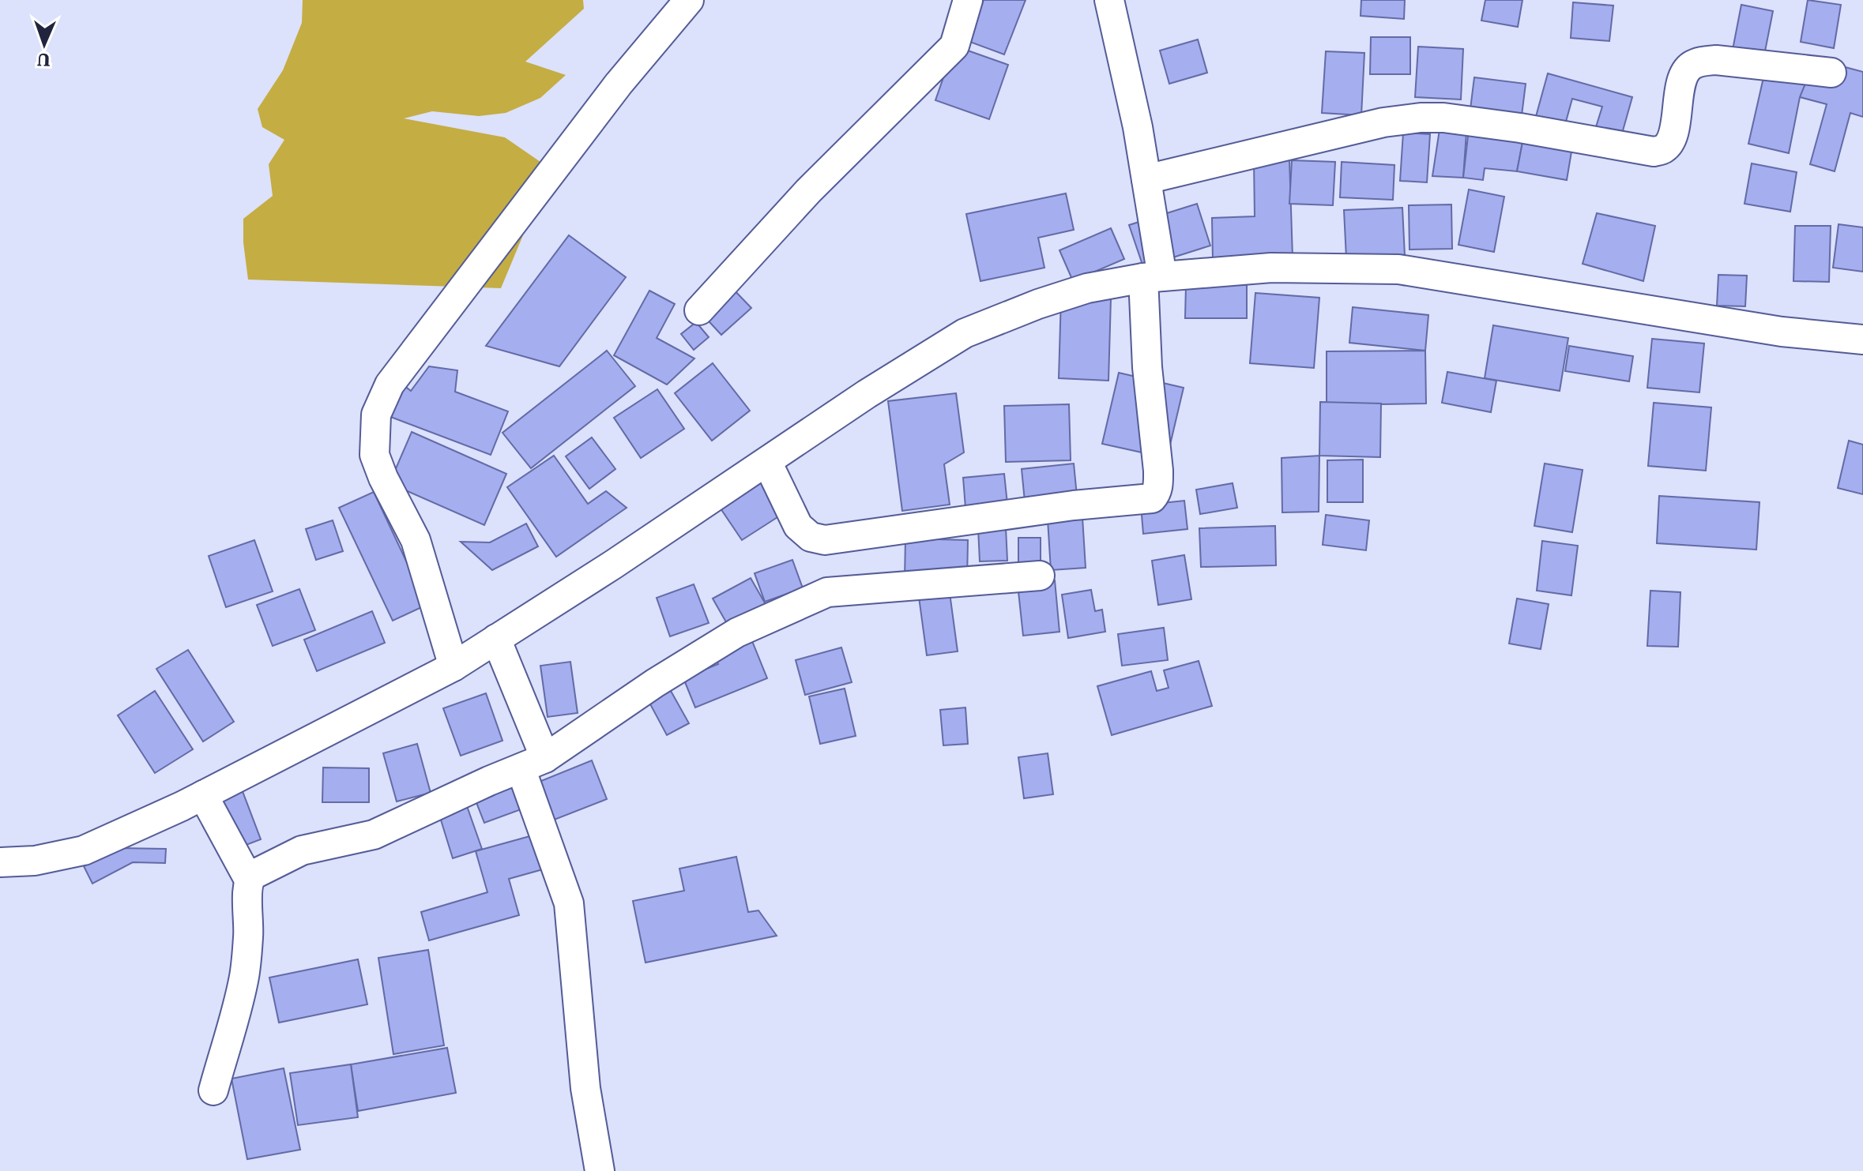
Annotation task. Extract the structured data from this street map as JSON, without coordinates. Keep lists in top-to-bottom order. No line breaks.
{"north":"bottom"}
